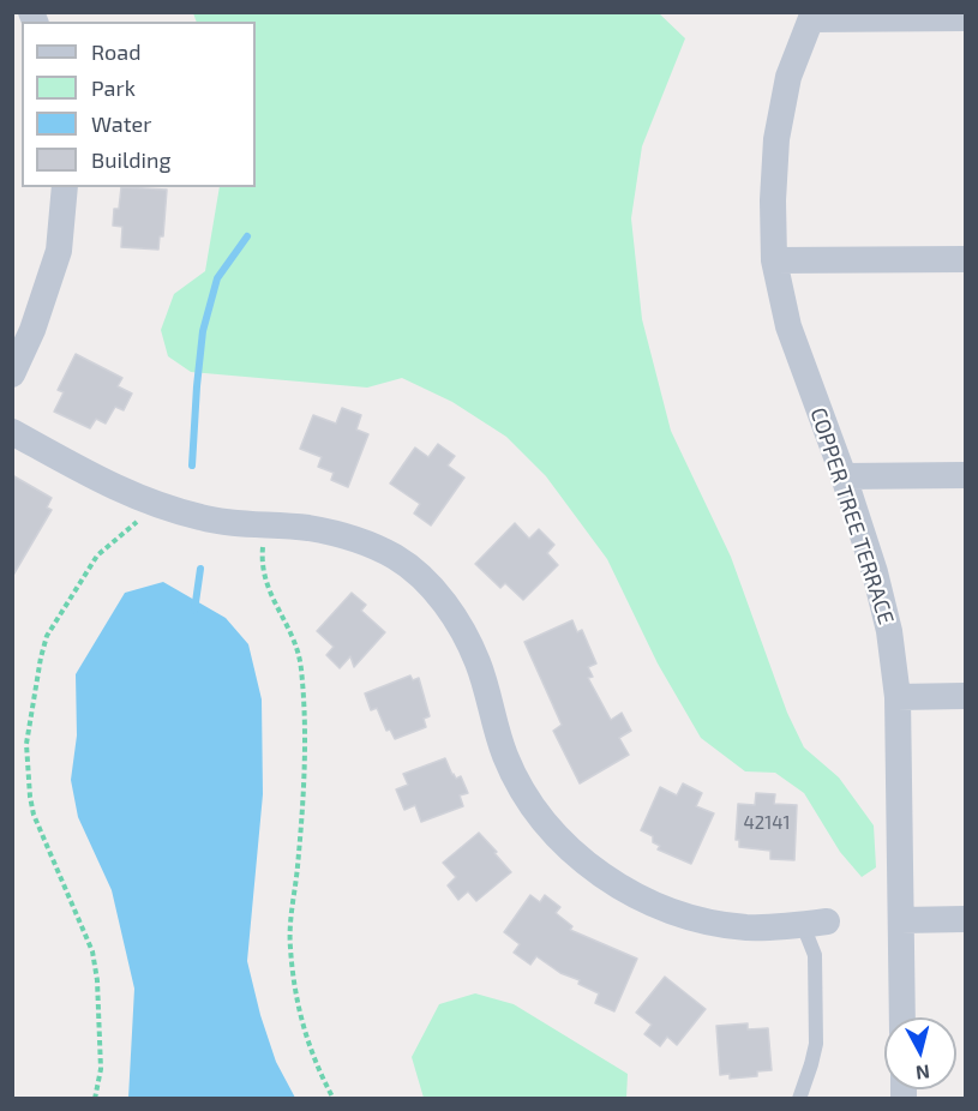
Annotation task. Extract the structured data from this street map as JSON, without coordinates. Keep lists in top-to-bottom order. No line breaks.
{"streets":{"street":["COPPER TREE TERRACE"]},"house_numbers":["42141"],"legend":["Road","Park","Water","Building"],"north":"bottom"}
